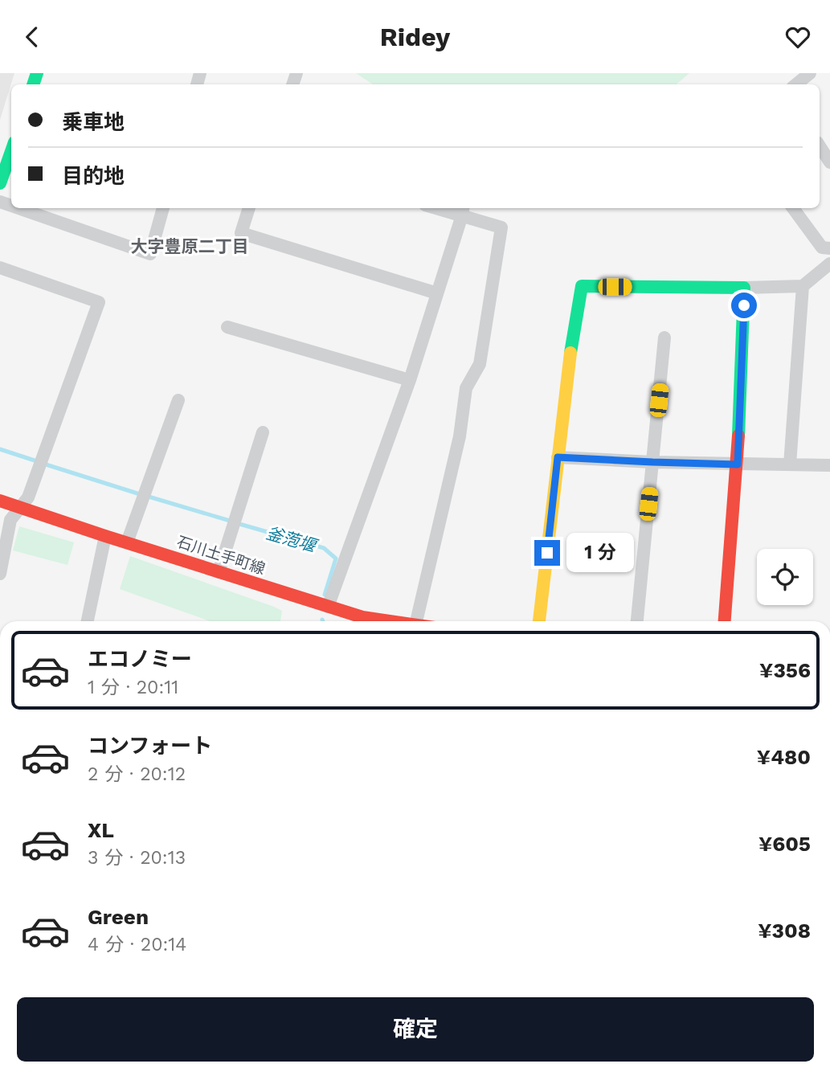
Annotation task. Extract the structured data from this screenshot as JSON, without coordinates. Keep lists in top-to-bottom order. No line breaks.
{"streets":{"street":["石川土手町線"]},"districts":["大字豊原二丁目"],"water":["釜萢堰"],"page":{"header":"Ridey","banner":["乗車地","目的地"],"bubble":"1 分","list":[{"name":"エコノミー","note":"1 分 · 20:11","value":"¥356"},{"name":"コンフォート","note":"2 分 · 20:12","value":"¥480"},{"name":"XL","note":"3 分 · 20:13","value":"¥605"},{"name":"Green","note":"4 分 · 20:14","value":"¥308"}],"buttons":"確定"}}
